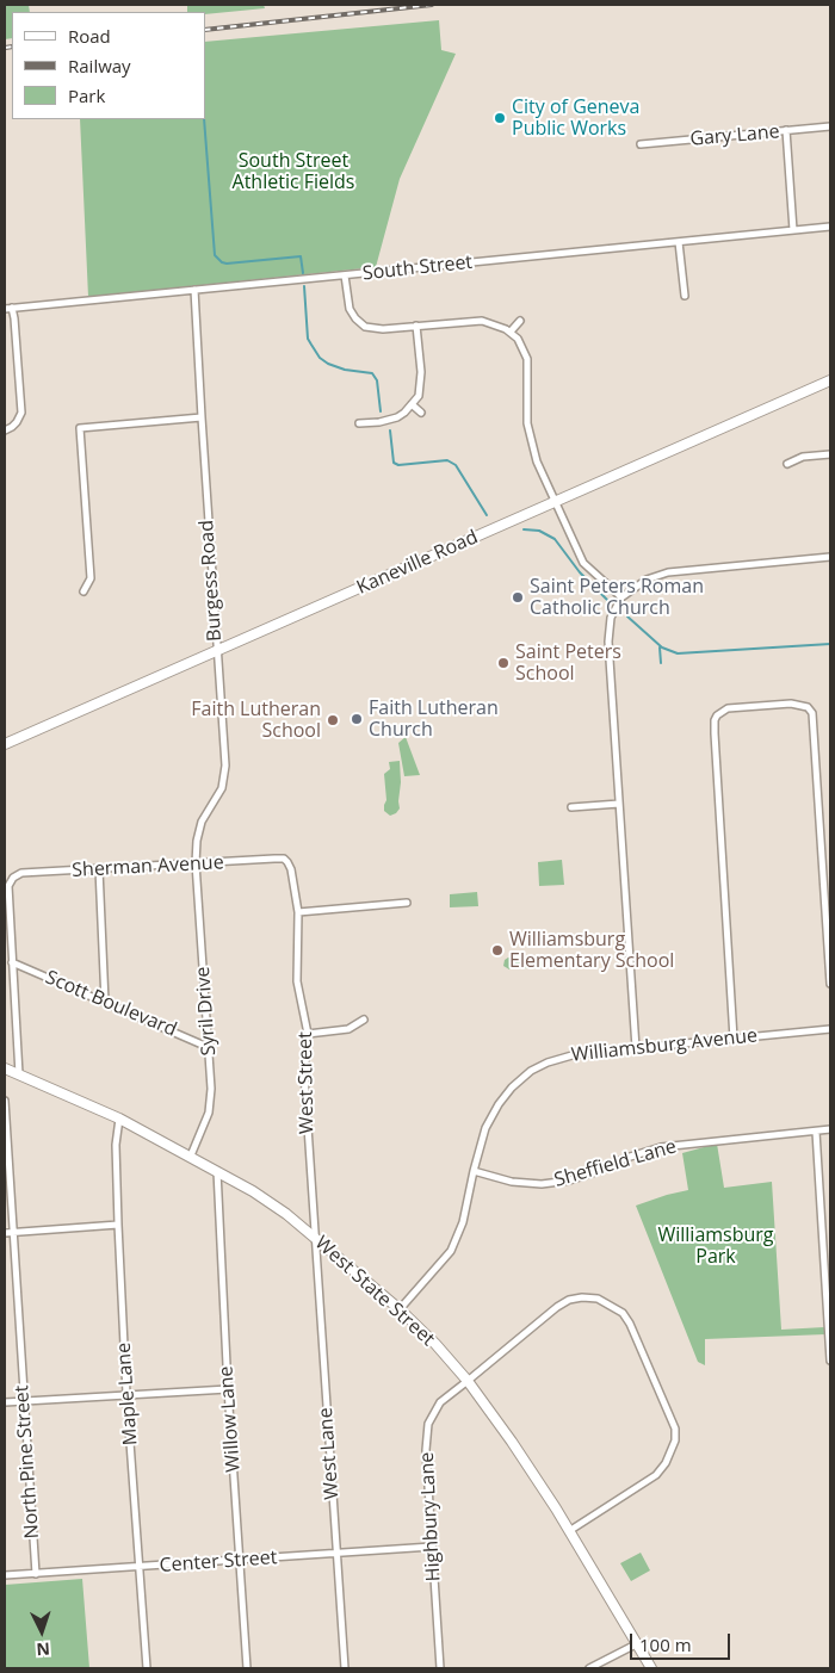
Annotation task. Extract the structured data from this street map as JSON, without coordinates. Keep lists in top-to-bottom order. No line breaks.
{"streets":{"main road":["Kaneville Road","West State Street"],"street":["Gary Lane","South Street","Burgess Road","Sherman Avenue","Scott Boulevard","Syril Drive","Williamsburg Avenue","West Street","Sheffield Lane","Maple Lane","Willow Lane","West Lane","North Pine Street","Highbury Lane","Center Street"]},"crossings":[["South Street","Burgess Road"],["Kaneville Road","Burgess Road"],["Burgess Road","Sherman Avenue"],["Burgess Road","Syril Drive"],["Sherman Avenue","Scott Boulevard"],["Sherman Avenue","Syril Drive"],["Sherman Avenue","West Street"],["Scott Boulevard","Syril Drive"],["Syril Drive","West State Street"],["Williamsburg Avenue","Sheffield Lane"],["Williamsburg Avenue","West State Street"],["West Street","West State Street"],["West Street","West Lane"],["West State Street","Maple Lane"],["West State Street","Willow Lane"],["West State Street","West Lane"],["West State Street","Highbury Lane"],["Maple Lane","Center Street"],["Willow Lane","Center Street"],["West Lane","Center Street"],["North Pine Street","Center Street"],["Highbury Lane","Center Street"]],"parks":["South Street Athletic Fields","Williamsburg Park"],"places":["City of Geneva Public Works","Saint Peters Roman Catholic Church","Saint Peters School","Faith Lutheran Church","Faith Lutheran School","Williamsburg Elementary School"],"legend":["Road","Railway","Park"],"scale_bar":"100 m","north":"bottom"}
